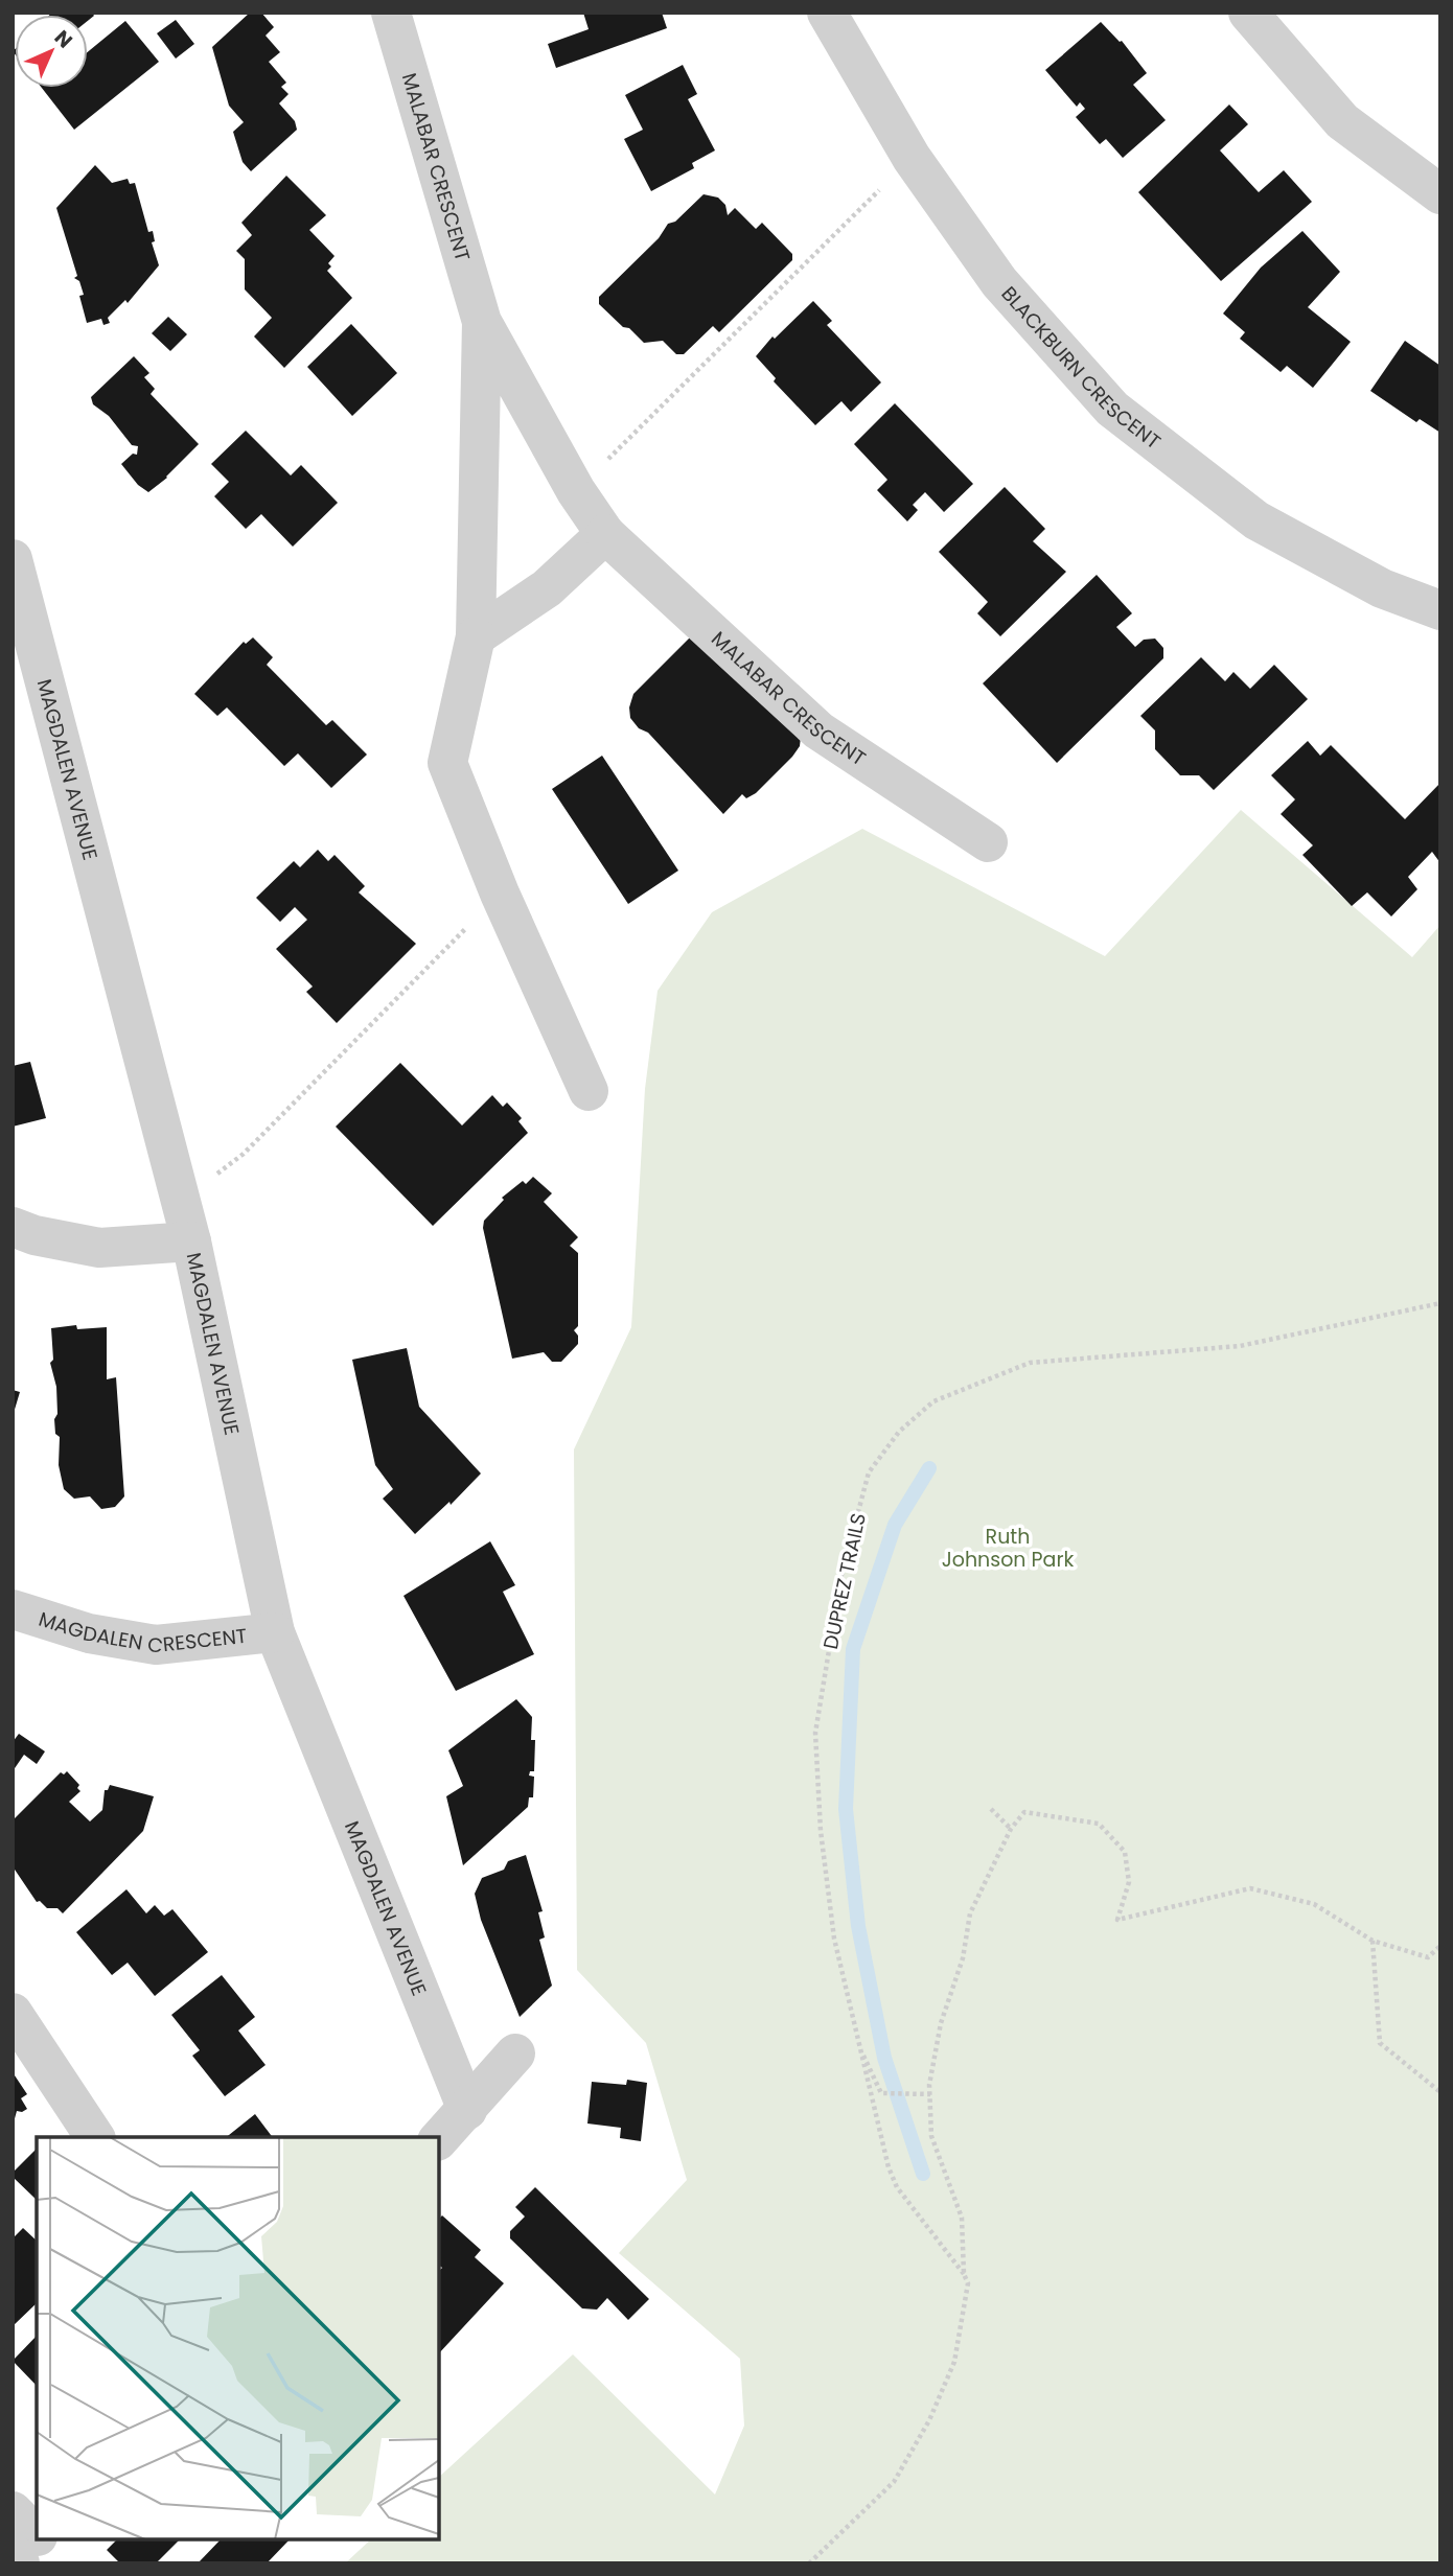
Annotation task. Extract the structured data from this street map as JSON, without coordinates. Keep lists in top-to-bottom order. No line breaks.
{"streets":{"street":["MALABAR CRESCENT","BLACKBURN CRESCENT","MAGDALEN AVENUE","MAGDALEN CRESCENT"],"path":["DUPREZ TRAILS"]},"crossings":[["MAGDALEN AVENUE","MAGDALEN CRESCENT"]],"parks":["Ruth Johnson Park"],"north":"top right"}
